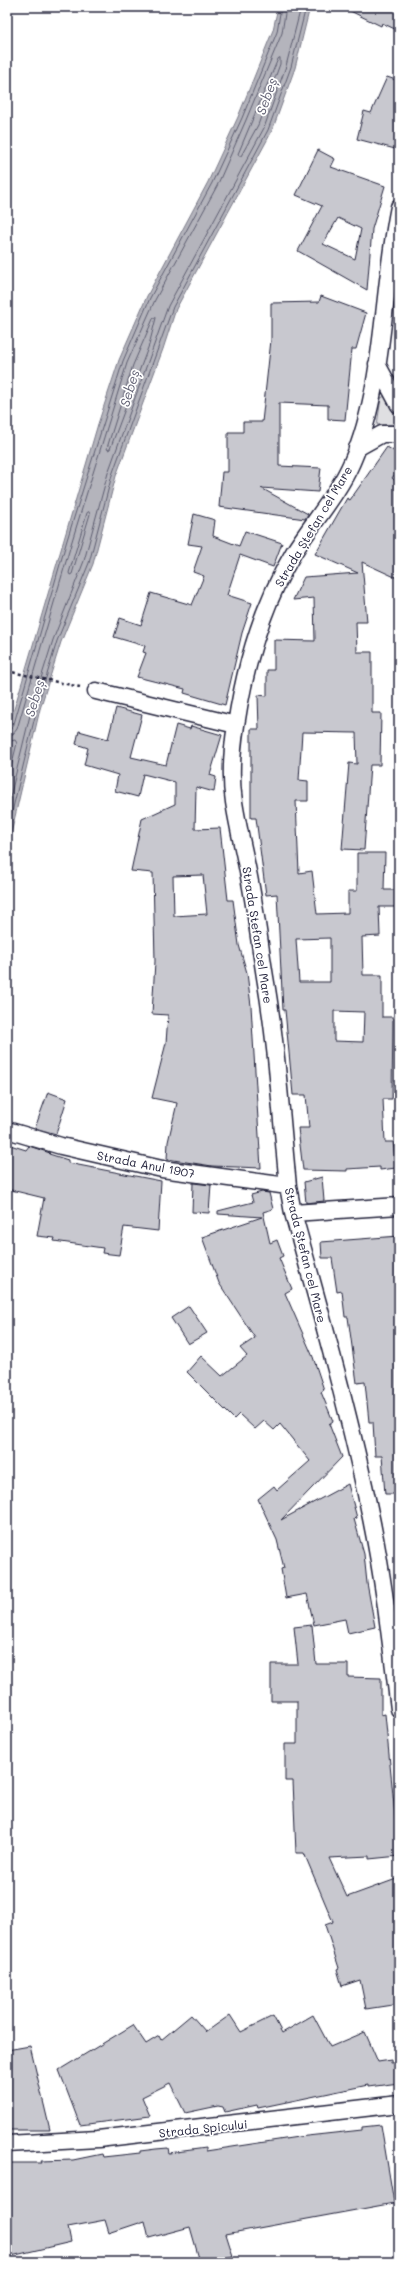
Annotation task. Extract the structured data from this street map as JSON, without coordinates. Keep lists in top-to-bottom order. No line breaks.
{"streets":{"street":["Strada Ștefan cel Mare","Strada Anul 1907","Strada Spicului"]},"crossings":[["Strada Ștefan cel Mare","Strada Anul 1907"]],"water":["Sebeș"]}
